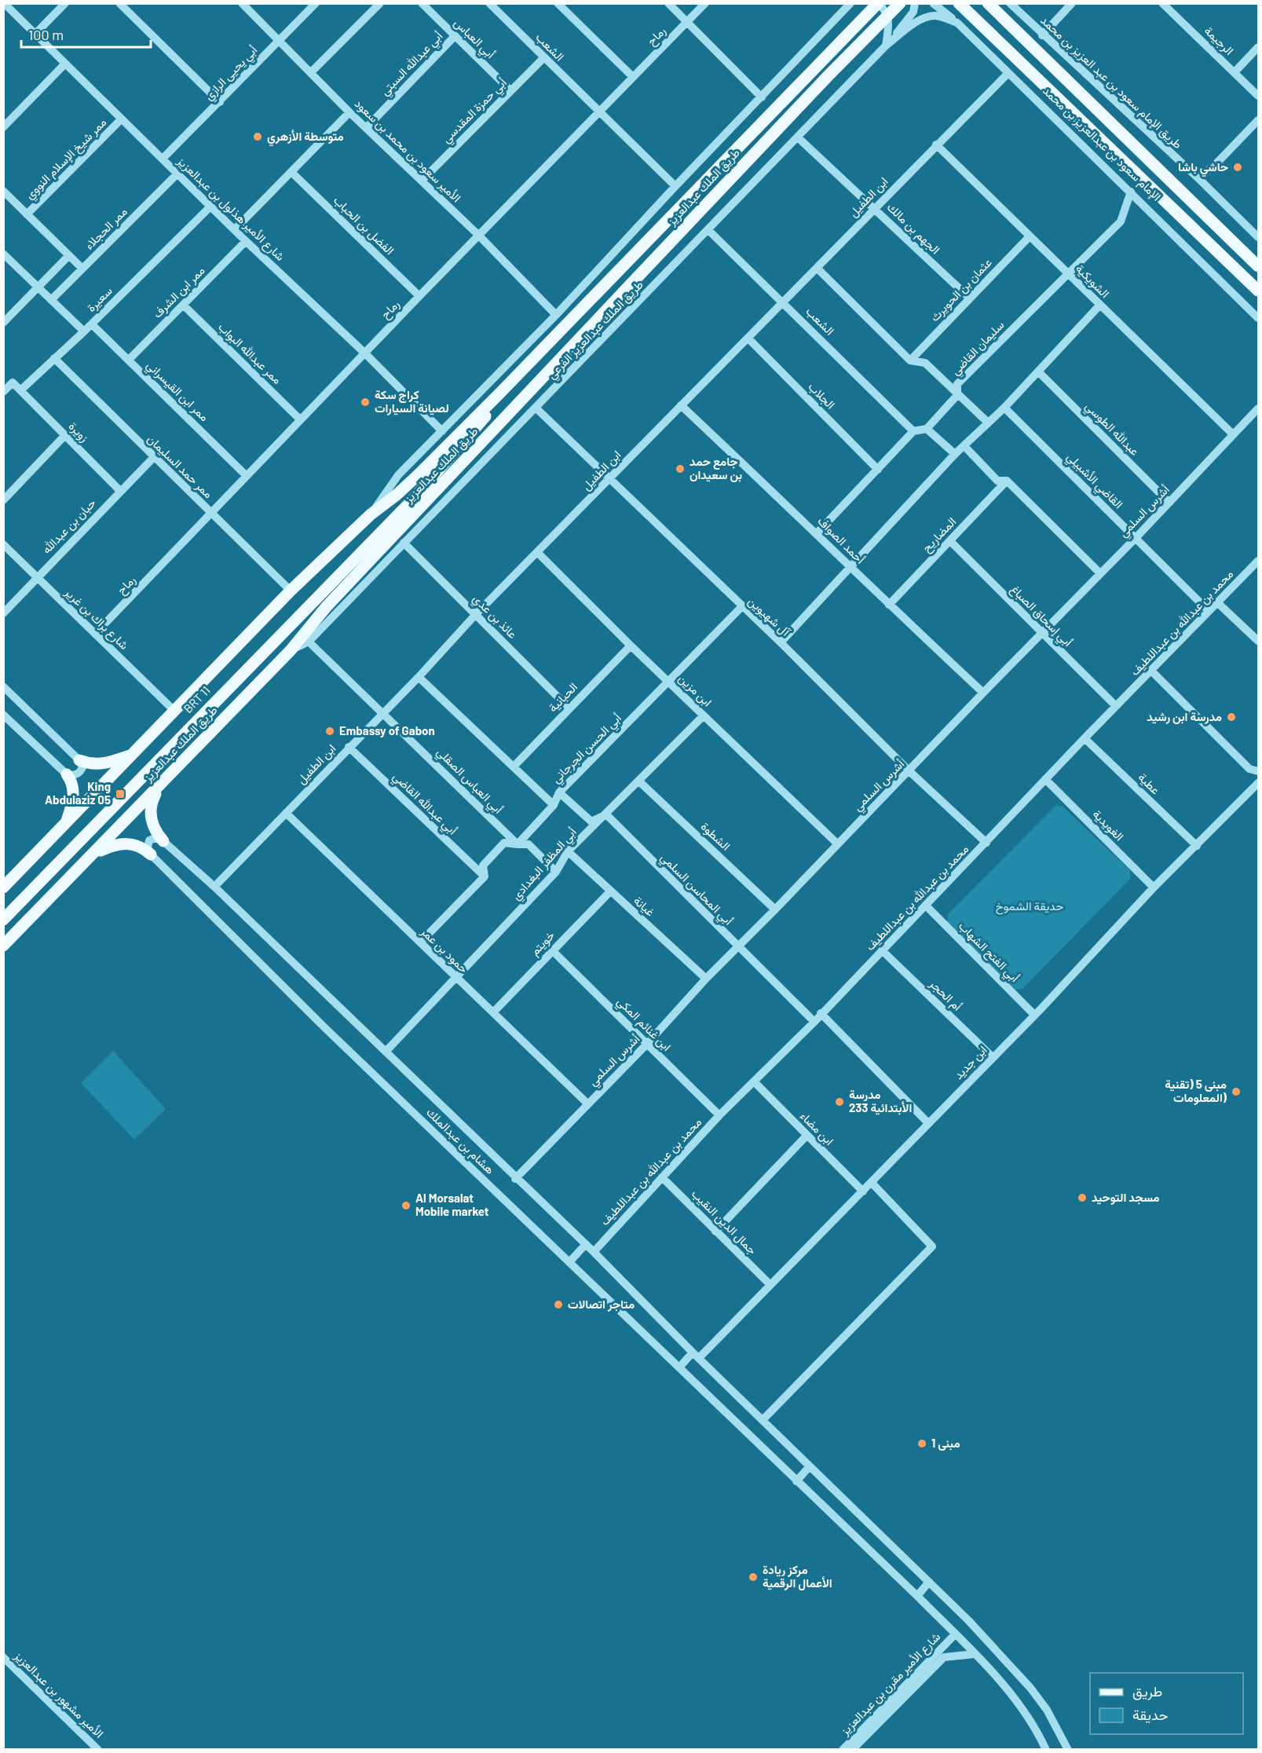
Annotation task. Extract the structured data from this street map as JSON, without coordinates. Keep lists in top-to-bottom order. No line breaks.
{"streets":{"main road":["الإمام سعود بن عبدالعزيز بن محمد","طريق الملك عبدالعزيز","BRT 11"],"street":["رماح","أبي العباس","الرجيمة","الشعب","أبي عبدالله السبتي","أبي يحيى الرازي","طريق الإمام سعود بن عبد العزيز بن محمد","أبي حمزة المقدسي","الأمير سعود بن محمد بن سعود","ممر شيخ الإسلام النووي","ابن الطفيل","شارع الأمير هذلول بن عبدالعزيز","الفضل بن الحباب","ممر الحجلاء","الجهم بن مالك","الشويكية","عثمان بن الحويرث","ممر ابن الشرف","سعيرة","طريق الملك عبدالعزيز الفرعي","سليمان القاضي","ممر عبدالله البواب","ممر ابن القيسراني","الجلاب","عبدالله الطوسي","زويرة","ممر حمد السليمان","القاضي الأشبيلي","أشرس السلمي","حبان بن عبدالله","المضاريح","أحمد الصواف","أبي إسحاق الصباغ","عائذ بن عدي","آل شهيوين","شارع براك بن غرير","محمد بن عبدالله بن عبداللطيف","ابن مزين","الحبانية","أبي الحسن الجرجاني","أبي العباس الصقلي","عطية","أبي عبدالله القاضي","الغويدية","الشطوة","أبي المظفر البغدادي","أبي المحاسن السلمي","غيانة","خويتم","حمود بن عمر","أبي الفتح الشهاب","أم الحجر","ابن غنائم المكي","ابن جديد","ابن مضاء","هشام بن عبدالملك","جمال الدين النقيب","شارع الأمير مقرن بن عبدالعزيز","الأمير مشهور بن عبدالعزيز"]},"crossings":[["رماح","الشعب"],["رماح","الأمير سعود بن محمد بن سعود"],["رماح","شارع الأمير هذلول بن عبدالعزيز"],["رماح","الفضل بن الحباب"],["رماح","ممر عبدالله البواب"],["رماح","ممر ابن القيسراني"],["رماح","ممر حمد السليمان"],["رماح","شارع براك بن غرير"],["أبي العباس","أبي عبدالله السبتي"],["أبي العباس","أبي حمزة المقدسي"],["الشعب","أبي حمزة المقدسي"],["الشعب","ابن الطفيل"],["الشعب","طريق الملك عبدالعزيز الفرعي"],["أبي عبدالله السبتي","الأمير سعود بن محمد بن سعود"],["أبي يحيى الرازي","الأمير سعود بن محمد بن سعود"],["أبي يحيى الرازي","شارع الأمير هذلول بن عبدالعزيز"],["أبي حمزة المقدسي","الأمير سعود بن محمد بن سعود"],["الإمام سعود بن عبدالعزيز بن محمد","ابن الطفيل"],["الإمام سعود بن عبدالعزيز بن محمد","طريق الملك عبدالعزيز الفرعي"],["الإمام سعود بن عبدالعزيز بن محمد","سليمان القاضي"],["ممر شيخ الإسلام النووي","شارع الأمير هذلول بن عبدالعزيز"],["طريق الملك عبدالعزيز","طريق الملك عبدالعزيز الفرعي"],["طريق الملك عبدالعزيز","ممر حمد السليمان"],["طريق الملك عبدالعزيز","شارع براك بن غرير"],["طريق الملك عبدالعزيز","BRT 11"],["ابن الطفيل","الجهم بن مالك"],["ابن الطفيل","الشويكية"],["ابن الطفيل","الجلاب"],["ابن الطفيل","أحمد الصواف"],["ابن الطفيل","عائذ بن عدي"],["ابن الطفيل","آل شهيوين"],["ابن الطفيل","ابن مزين"],["ابن الطفيل","أبي العباس الصقلي"],["ابن الطفيل","أبي عبدالله القاضي"],["ابن الطفيل","حمود بن عمر"],["ابن الطفيل","هشام بن عبدالملك"],["شارع الأمير هذلول بن عبدالعزيز","ممر الحجلاء"],["شارع الأمير هذلول بن عبدالعزيز","ممر ابن الشرف"],["شارع الأمير هذلول بن عبدالعزيز","سعيرة"],["الجهم بن مالك","عثمان بن الحويرث"],["الجهم بن مالك","طريق الملك عبدالعزيز الفرعي"],["الشويكية","عثمان بن الحويرث"],["الشويكية","سليمان القاضي"],["الشويكية","أشرس السلمي"],["ممر ابن الشرف","ممر عبدالله البواب"],["ممر ابن الشرف","ممر ابن القيسراني"],["سعيرة","ممر ابن القيسراني"],["سعيرة","زويرة"],["سعيرة","ممر حمد السليمان"],["طريق الملك عبدالعزيز الفرعي","عائذ بن عدي"],["طريق الملك عبدالعزيز الفرعي","آل شهيوين"],["طريق الملك عبدالعزيز الفرعي","أبي العباس الصقلي"],["عبدالله الطوسي","أشرس السلمي"],["زويرة","حبان بن عبدالله"],["ممر حمد السليمان","حبان بن عبدالله"],["القاضي الأشبيلي","أشرس السلمي"],["القاضي الأشبيلي","محمد بن عبدالله بن عبداللطيف"],["أشرس السلمي","أحمد الصواف"],["أشرس السلمي","أبي إسحاق الصباغ"],["أشرس السلمي","آل شهيوين"],["أشرس السلمي","ابن مزين"],["أشرس السلمي","الشطوة"],["أشرس السلمي","أبي المحاسن السلمي"],["أشرس السلمي","غيانة"],["أشرس السلمي","حمود بن عمر"],["أشرس السلمي","ابن غنائم المكي"],["أشرس السلمي","هشام بن عبدالملك"],["حبان بن عبدالله","شارع براك بن غرير"],["المضاريح","أحمد الصواف"],["المضاريح","أبي إسحاق الصباغ"],["أبي إسحاق الصباغ","محمد بن عبدالله بن عبداللطيف"],["عائذ بن عدي","الحبانية"],["آل شهيوين","محمد بن عبدالله بن عبداللطيف"],["آل شهيوين","أبي الحسن الجرجاني"],["محمد بن عبدالله بن عبداللطيف","عطية"],["محمد بن عبدالله بن عبداللطيف","الغويدية"],["محمد بن عبدالله بن عبداللطيف","أبي المحاسن السلمي"],["محمد بن عبدالله بن عبداللطيف","أبي الفتح الشهاب"],["محمد بن عبدالله بن عبداللطيف","أم الحجر"],["محمد بن عبدالله بن عبداللطيف","ابن غنائم المكي"],["محمد بن عبدالله بن عبداللطيف","ابن مضاء"],["محمد بن عبدالله بن عبداللطيف","هشام بن عبدالملك"],["محمد بن عبدالله بن عبداللطيف","جمال الدين النقيب"],["ابن مزين","الحبانية"],["ابن مزين","أبي الحسن الجرجاني"],["ابن مزين","أبي المظفر البغدادي"],["أبي الحسن الجرجاني","أبي العباس الصقلي"],["أبي العباس الصقلي","أبي المظفر البغدادي"],["عطية","ابن جديد"],["الغويدية","ابن جديد"],["الشطوة","أبي المظفر البغدادي"],["أبي المظفر البغدادي","أبي المحاسن السلمي"],["أبي المظفر البغدادي","غيانة"],["أبي المظفر البغدادي","حمود بن عمر"],["أبي المظفر البغدادي","هشام بن عبدالملك"],["غيانة","خويتم"],["خويتم","حمود بن عمر"],["خويتم","ابن غنائم المكي"],["أبي الفتح الشهاب","ابن جديد"],["أم الحجر","ابن جديد"],["ابن جديد","ابن مضاء"],["ابن جديد","هشام بن عبدالملك"],["ابن جديد","جمال الدين النقيب"],["هشام بن عبدالملك","شارع الأمير مقرن بن عبدالعزيز"]],"parks":["حديقة الشموخ"],"places":{"other":["متوسطة الأزهري","حاشي باشا","كراج سكة لصيانة السيارات","جامع حمد بن سعيدان","مدرسة ابن رشيد","Embassy of Gabon","مبنى 5 (تقنية المعلومات)","مدرسة الأبتدائية 233","مسجد التوحيد","Al Morsalat Mobile market","متاجر اتصالات","مبنى 1","مركز ريادة الأعمال الرقمية"],"transit":["King Abdulaziz 05"]},"legend":["طريق","حديقة"],"scale_bar":"100 m"}
